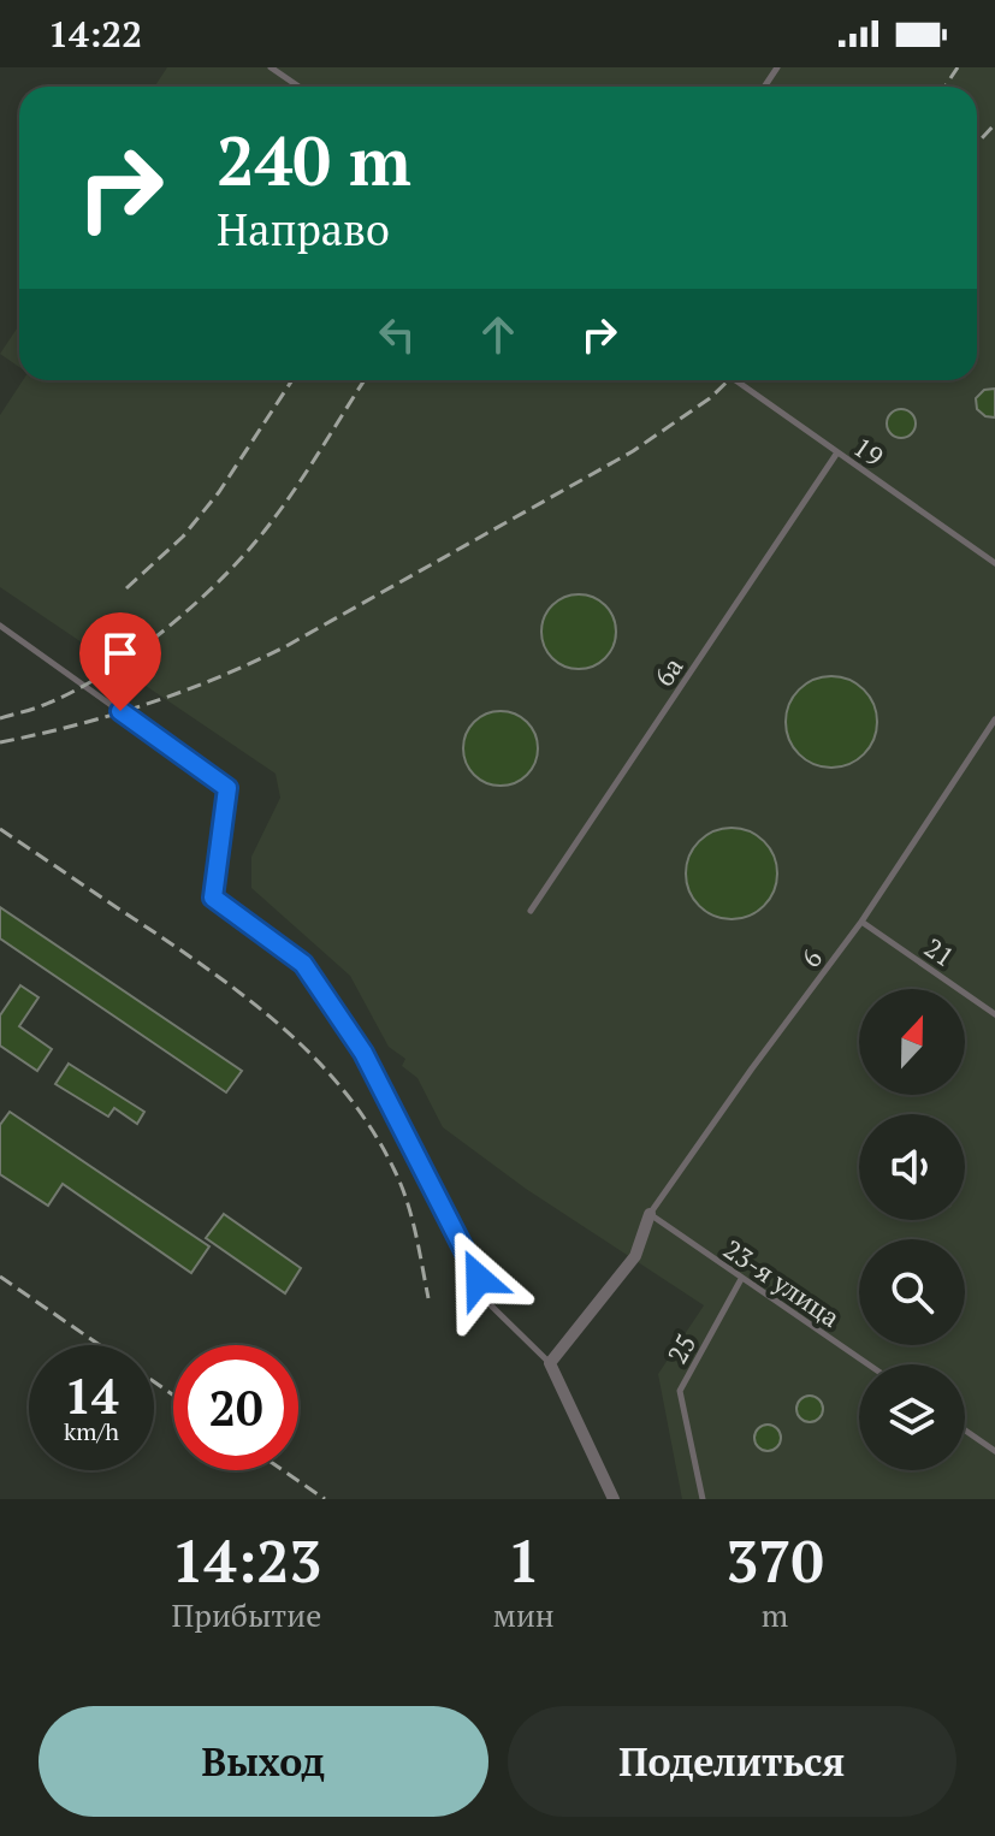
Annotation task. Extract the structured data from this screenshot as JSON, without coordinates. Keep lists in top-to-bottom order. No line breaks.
{"streets":{"lane":["19","6a","21","6","23-я улица","25"]},"crossings":[["19","6a"],["21","6"],["6","23-я улица"],["23-я улица","25"]],"north":"top","page":{"status":"14:22","turn":["240 m","Направо"],"speed":"14 km/h","limit":"20","eta":["14:23","Прибытие","1","мин","370","m"],"buttons":["Выход","Поделиться"]}}
